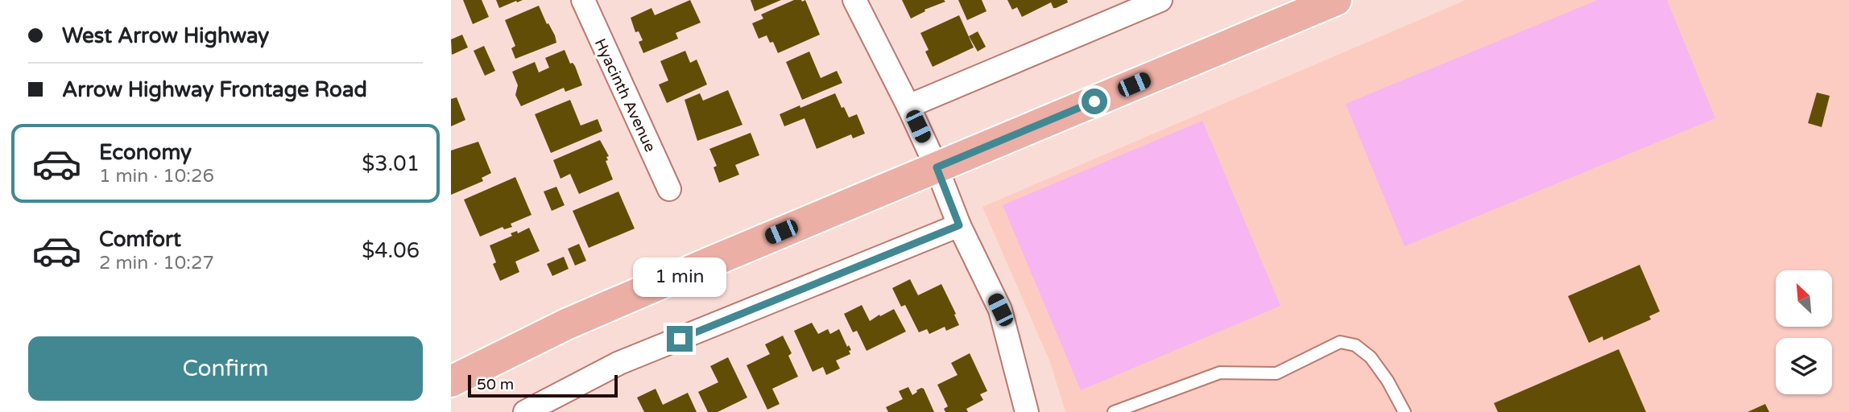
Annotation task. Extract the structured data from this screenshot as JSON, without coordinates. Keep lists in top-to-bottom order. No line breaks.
{"streets":{"street":["Hyacinth Avenue"]},"scale_bar":"50 m","north":"top left","page":{"banner":["West Arrow Highway","Arrow Highway Frontage Road"],"list":[{"name":"Economy","note":"1 min · 10:26","value":"$3.01"},{"name":"Comfort","note":"2 min · 10:27","value":"$4.06"}],"bubble":"1 min","buttons":"Confirm","scale":"50 m"}}
